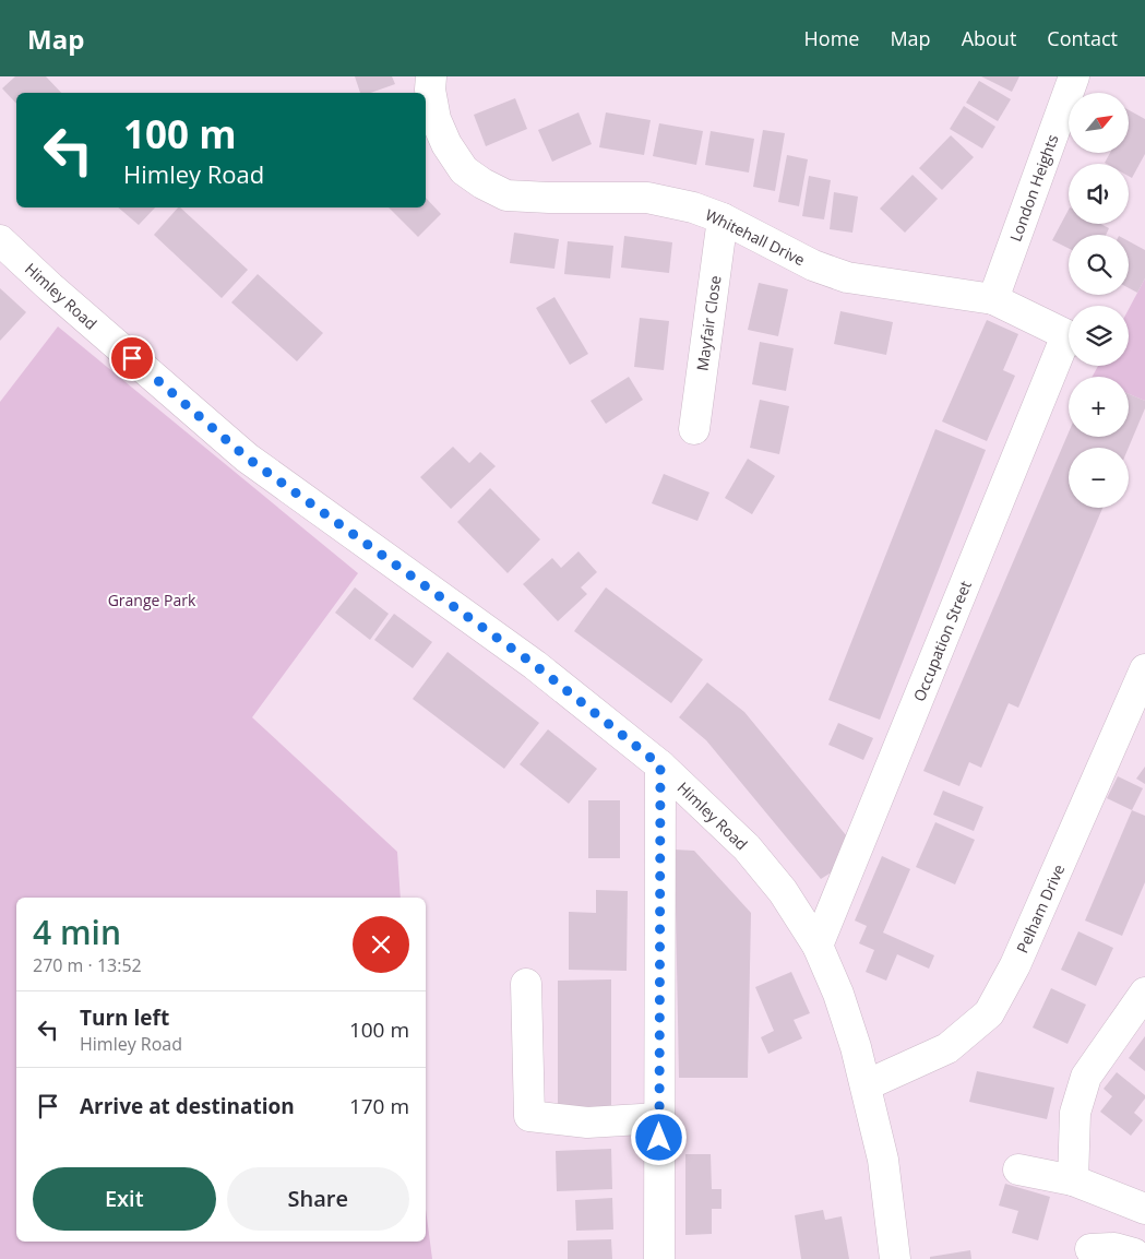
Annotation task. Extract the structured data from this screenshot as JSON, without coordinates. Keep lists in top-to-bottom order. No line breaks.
{"streets":{"street":["London Heights","Whitehall Drive","Himley Road","Mayfair Close","Occupation Street","Pelham Drive"]},"crossings":[["London Heights","Whitehall Drive"],["Whitehall Drive","Mayfair Close"],["Himley Road","Occupation Street"],["Himley Road","Pelham Drive"]],"parks":["Grange Park"],"north":"top right","page":{"header":"Map","nav":["Home","Map","About","Contact"],"map_buttons":["+","−"],"turn":["100 m","Himley Road"],"heading":["4 min","270 m · 13:52"],"list":[{"name":"Turn left","note":"Himley Road","value":"100 m"},{"name":"Arrive at destination","value":"170 m"}],"buttons":["Exit","Share"]}}
